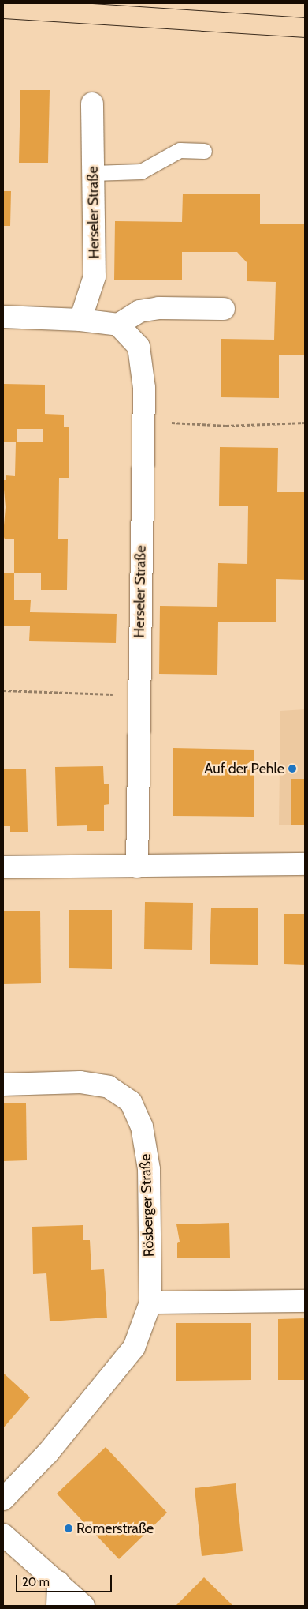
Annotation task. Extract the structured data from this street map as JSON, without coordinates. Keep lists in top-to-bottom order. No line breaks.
{"streets":{"street":["Herseler Straße","Rösberger Straße"]},"places":["Auf der Pehle","Römerstraße"],"scale_bar":"20 m"}
